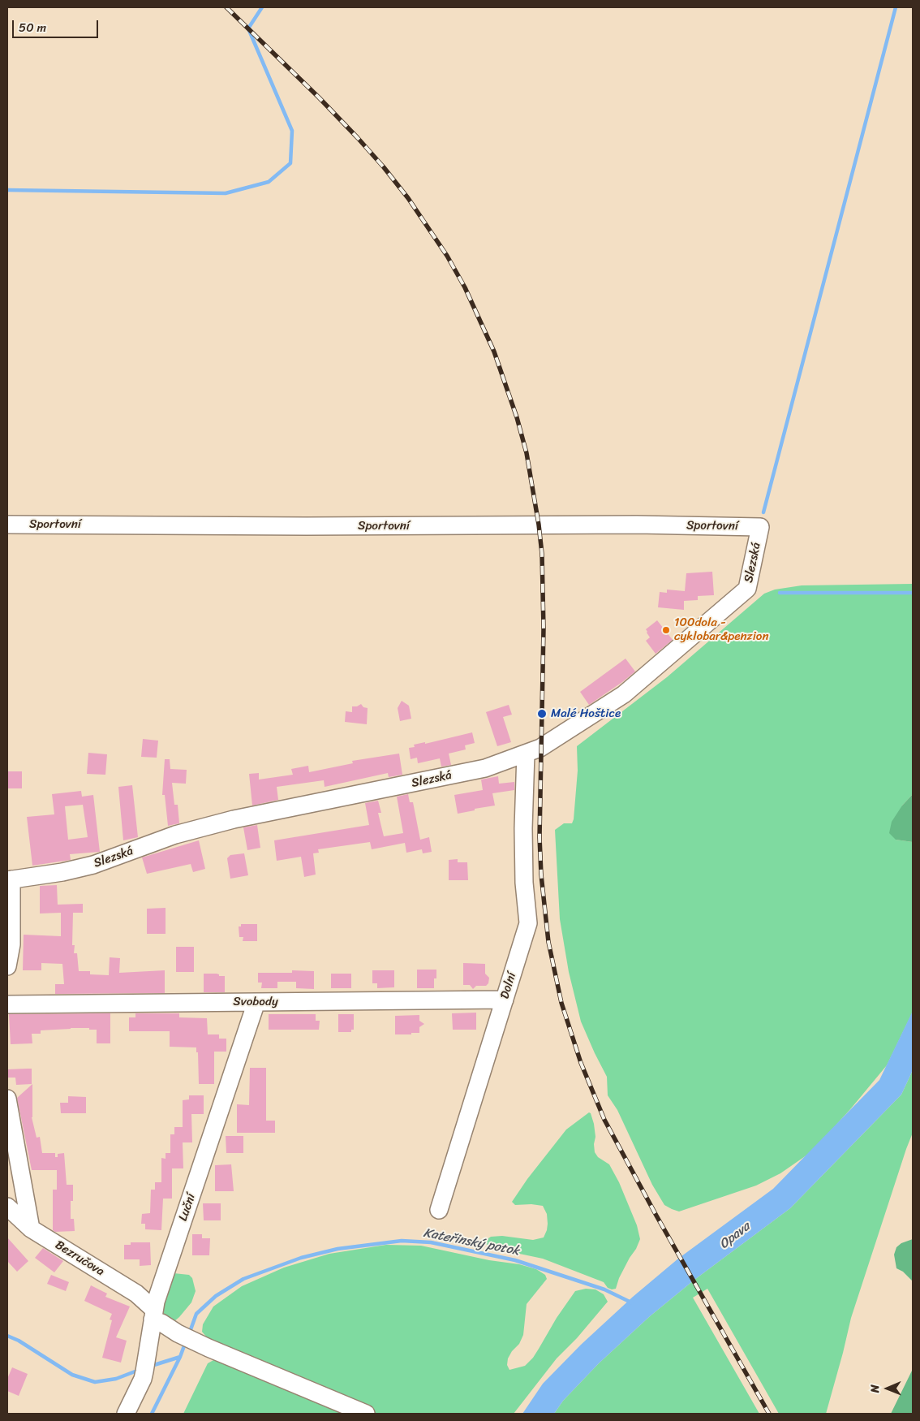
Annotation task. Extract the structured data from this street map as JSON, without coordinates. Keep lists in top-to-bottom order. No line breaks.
{"streets":{"street":["Sportovní","Slezská","Dolní","Svobody","Luční","Bezručova"]},"crossings":[["Sportovní","Slezská"],["Slezská","Dolní"],["Dolní","Svobody"],["Svobody","Luční"],["Luční","Bezručova"]],"water":["Opava","Kateřinský potok"],"places":["100dola - cyklobar&penzion","Malé Hoštice"],"scale_bar":"50 m","north":"left"}
